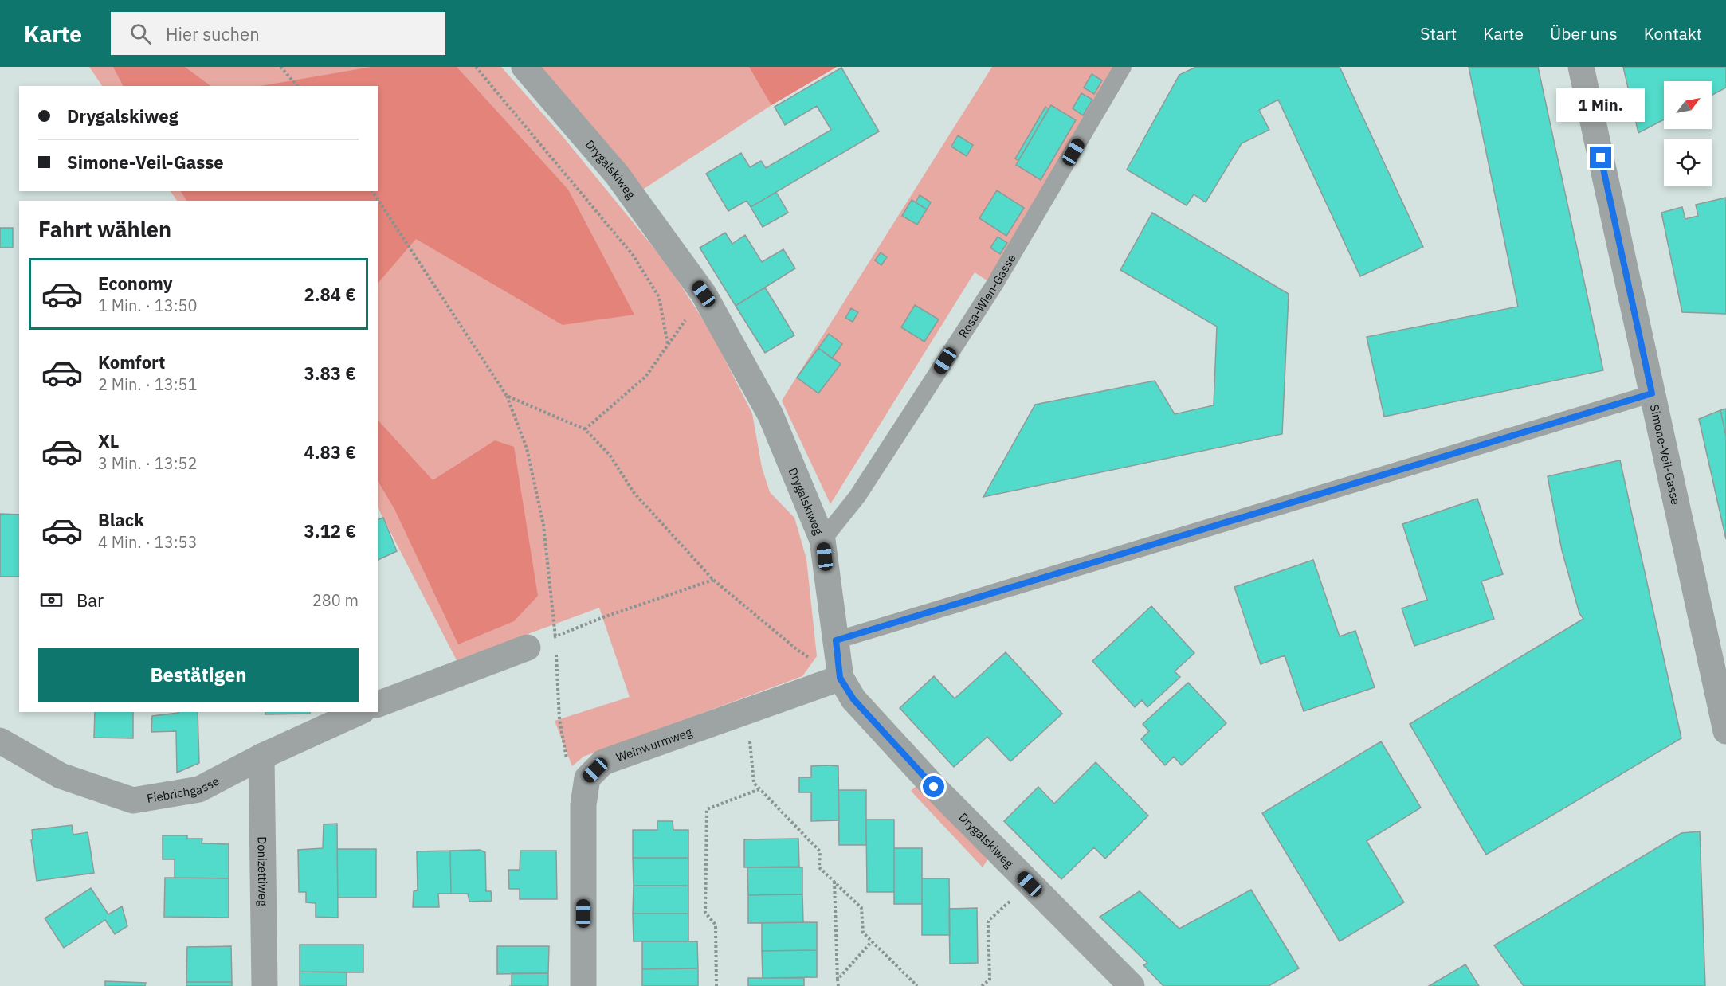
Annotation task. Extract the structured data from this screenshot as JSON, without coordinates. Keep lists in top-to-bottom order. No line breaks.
{"streets":{"street":["Drygalskiweg","Simone-Veil-Gasse","Weinwurmweg","Fiebrichgasse","Donizettiweg"],"lane":["Rosa-Wien-Gasse"]},"crossings":[["Drygalskiweg","Rosa-Wien-Gasse"],["Drygalskiweg","Weinwurmweg"],["Fiebrichgasse","Donizettiweg"]],"north":"top right","page":{"header":"Karte","search":"Hier suchen","nav":["Start","Karte","Über uns","Kontakt"],"banner":["Drygalskiweg","Simone-Veil-Gasse"],"bubble":"1 Min.","heading":"Fahrt wählen","list":[{"name":"Economy","note":"1 Min. · 13:50","value":"2.84 €"},{"name":"Komfort","note":"2 Min. · 13:51","value":"3.83 €"},{"name":"XL","note":"3 Min. · 13:52","value":"4.83 €"},{"name":"Black","note":"4 Min. · 13:53","value":"3.12 €"}],"pay":["Bar","280 m"],"buttons":"Bestätigen"}}
